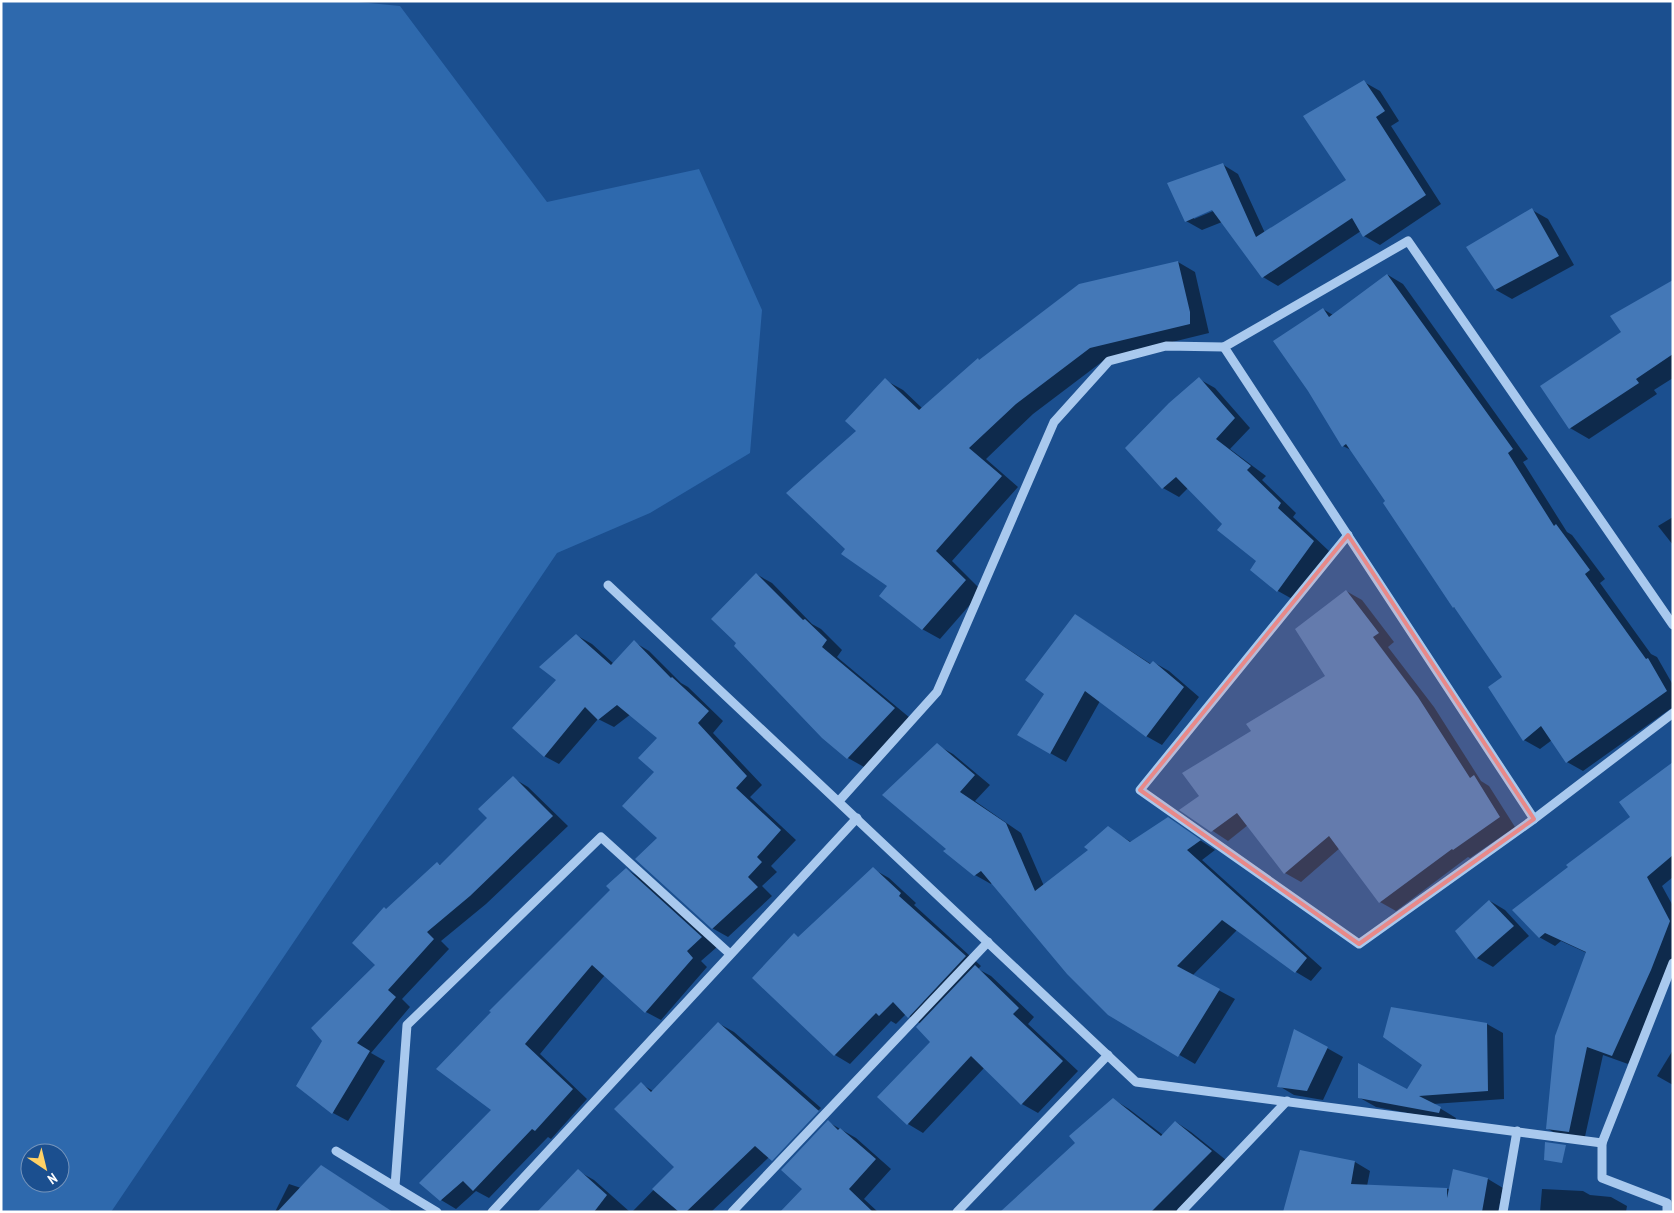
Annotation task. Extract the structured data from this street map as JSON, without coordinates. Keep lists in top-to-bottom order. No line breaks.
{"north":"bottom right"}
